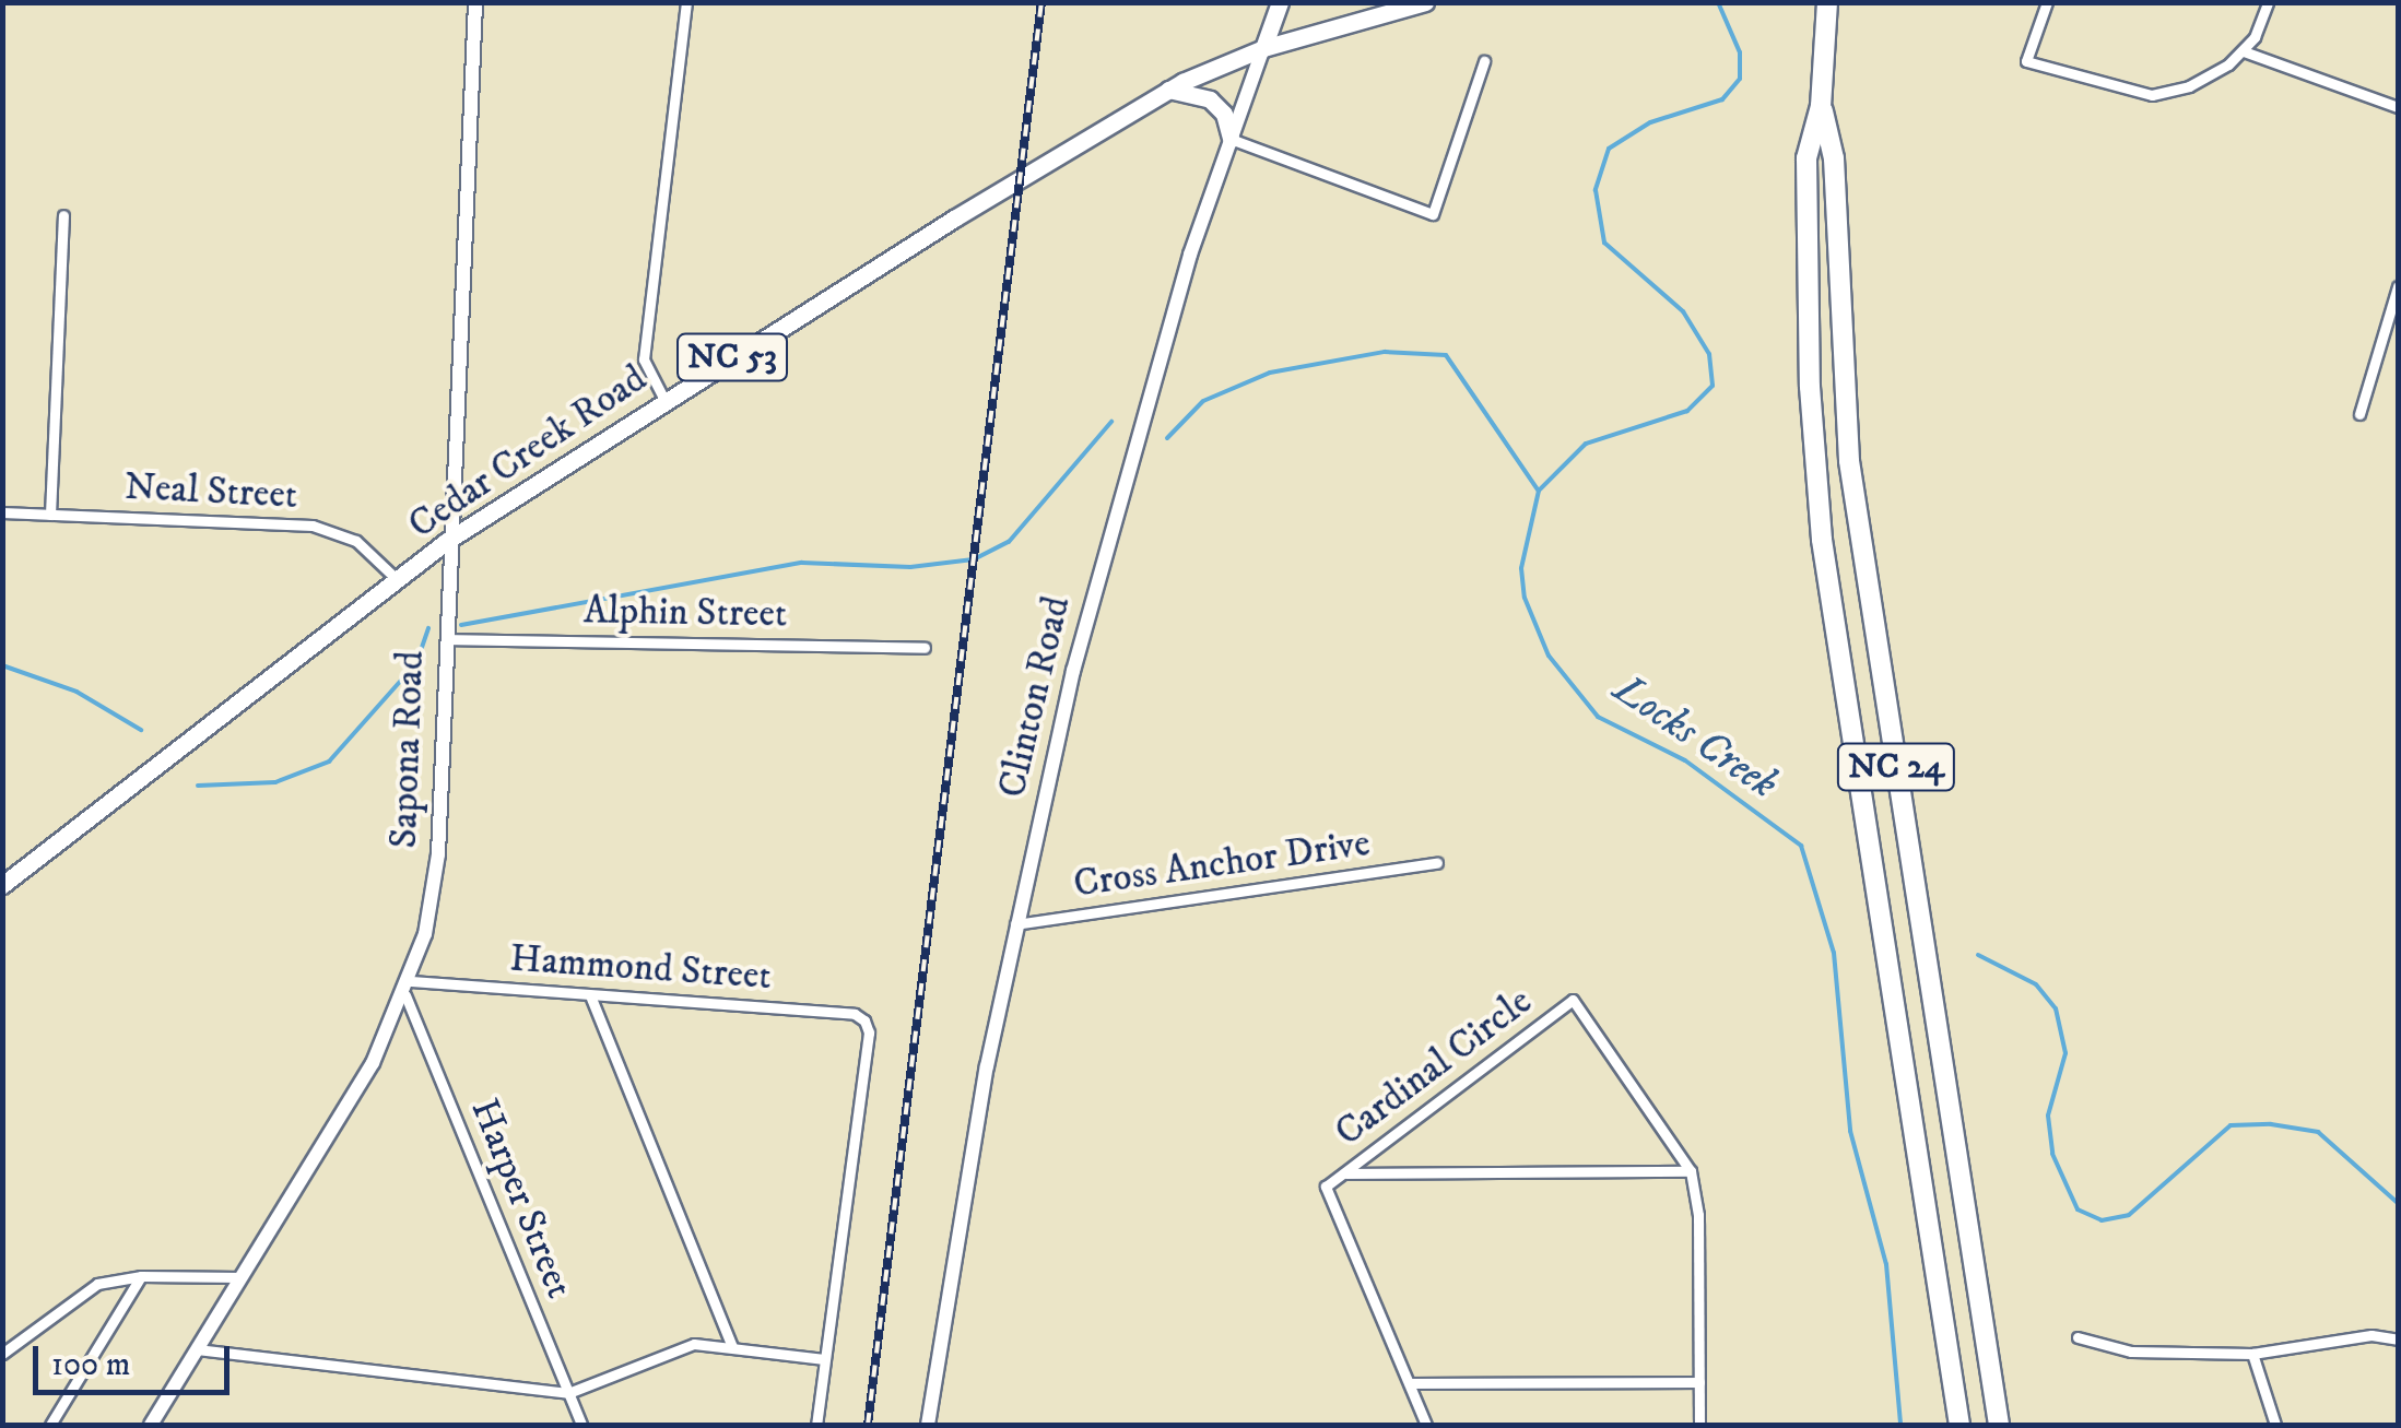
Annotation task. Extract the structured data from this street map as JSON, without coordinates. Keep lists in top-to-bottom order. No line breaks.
{"streets":{"highway":["NC 24"],"main road":["NC 53","Cedar Creek Road","Clinton Road"],"street":["Neal Street","Alphin Street","Sapona Road","Cross Anchor Drive","Hammond Street","Cardinal Circle","Harper Street"]},"crossings":[["Cedar Creek Road","Neal Street"],["Cedar Creek Road","Clinton Road"],["Cedar Creek Road","Sapona Road"],["Alphin Street","Sapona Road"],["Clinton Road","Cross Anchor Drive"],["Sapona Road","Hammond Street"],["Sapona Road","Harper Street"],["Hammond Street","Harper Street"]],"water":["Locks Creek"],"scale_bar":"100 m"}
